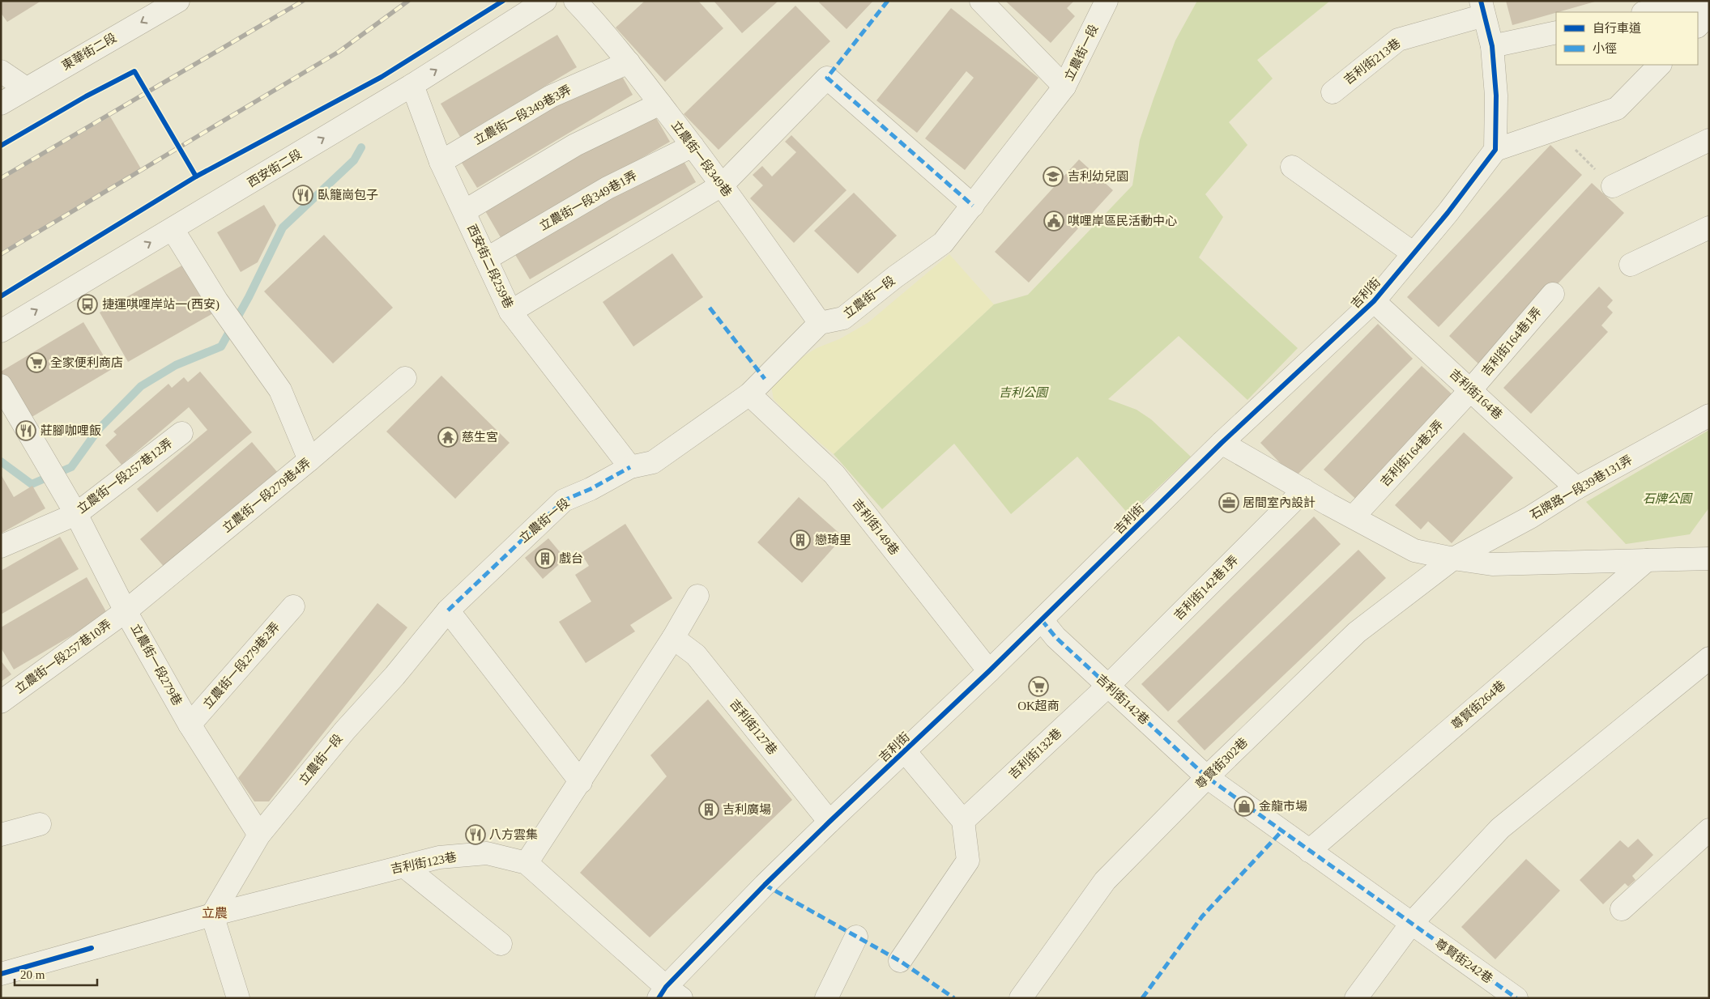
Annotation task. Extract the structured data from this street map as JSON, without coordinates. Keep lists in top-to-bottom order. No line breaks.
{"streets":{"street":["東華街二段","立農街一段","吉利街213巷","立農街一段349巷3弄","立農街一段349巷","西安街二段","立農街一段349巷1弄","西安街二段259巷","吉利街","吉利街164巷1弄","吉利街164巷","吉利街164巷2弄","立農街一段257巷12弄","石牌路一段39巷131弄","立農街一段279巷4弄","吉利街149巷","吉利街142巷1弄","立農街一段257巷10弄","立農街一段279巷","立農街一段279巷2弄","吉利街142巷","尊賢街264巷","吉利街127巷","吉利街132巷","尊賢街302巷","吉利街123巷","尊賢街242巷"]},"crossings":[["立農街一段","立農街一段349巷"],["立農街一段","西安街二段259巷"],["立農街一段","吉利街149巷"],["立農街一段","立農街一段279巷"],["立農街一段","吉利街123巷"],["立農街一段349巷3弄","立農街一段349巷"],["立農街一段349巷3弄","西安街二段259巷"],["立農街一段349巷","立農街一段349巷1弄"],["西安街二段","西安街二段259巷"],["立農街一段349巷1弄","西安街二段259巷"],["吉利街","吉利街164巷"],["吉利街","吉利街149巷"],["吉利街","吉利街142巷"],["吉利街","吉利街127巷"],["吉利街","吉利街123巷"],["吉利街164巷1弄","吉利街164巷"],["吉利街164巷1弄","吉利街164巷2弄"],["吉利街164巷","吉利街164巷2弄"],["吉利街164巷","石牌路一段39巷131弄"],["立農街一段257巷12弄","立農街一段279巷"],["石牌路一段39巷131弄","尊賢街302巷"],["立農街一段279巷4弄","立農街一段257巷10弄"],["立農街一段279巷4弄","立農街一段279巷"],["吉利街142巷1弄","吉利街142巷"],["吉利街142巷1弄","吉利街132巷"],["立農街一段257巷10弄","立農街一段279巷"],["立農街一段279巷","立農街一段279巷2弄"],["吉利街142巷","吉利街132巷"],["吉利街142巷","尊賢街302巷"]],"one_way":["東華街二段","西安街二段"],"districts":["立農"],"parks":["吉利公園","石牌公園"],"places":{"school or university":["吉利幼兒園"],"restaurant":["臥籠崗包子","莊腳咖哩飯","八方雲集"],"public building":["唭哩岸區民活動中心"],"bus stop":["捷運唭哩岸站一(西安)"],"supermarket":["全家便利商店","OK超商"],"temple":["慈生宮"],"office":["居間室內設計"],"building":["戀琦里","戲台","吉利廣場"],"shop":["金龍市場"]},"legend":["自行車道","小徑"],"scale_bar":"20 m"}
